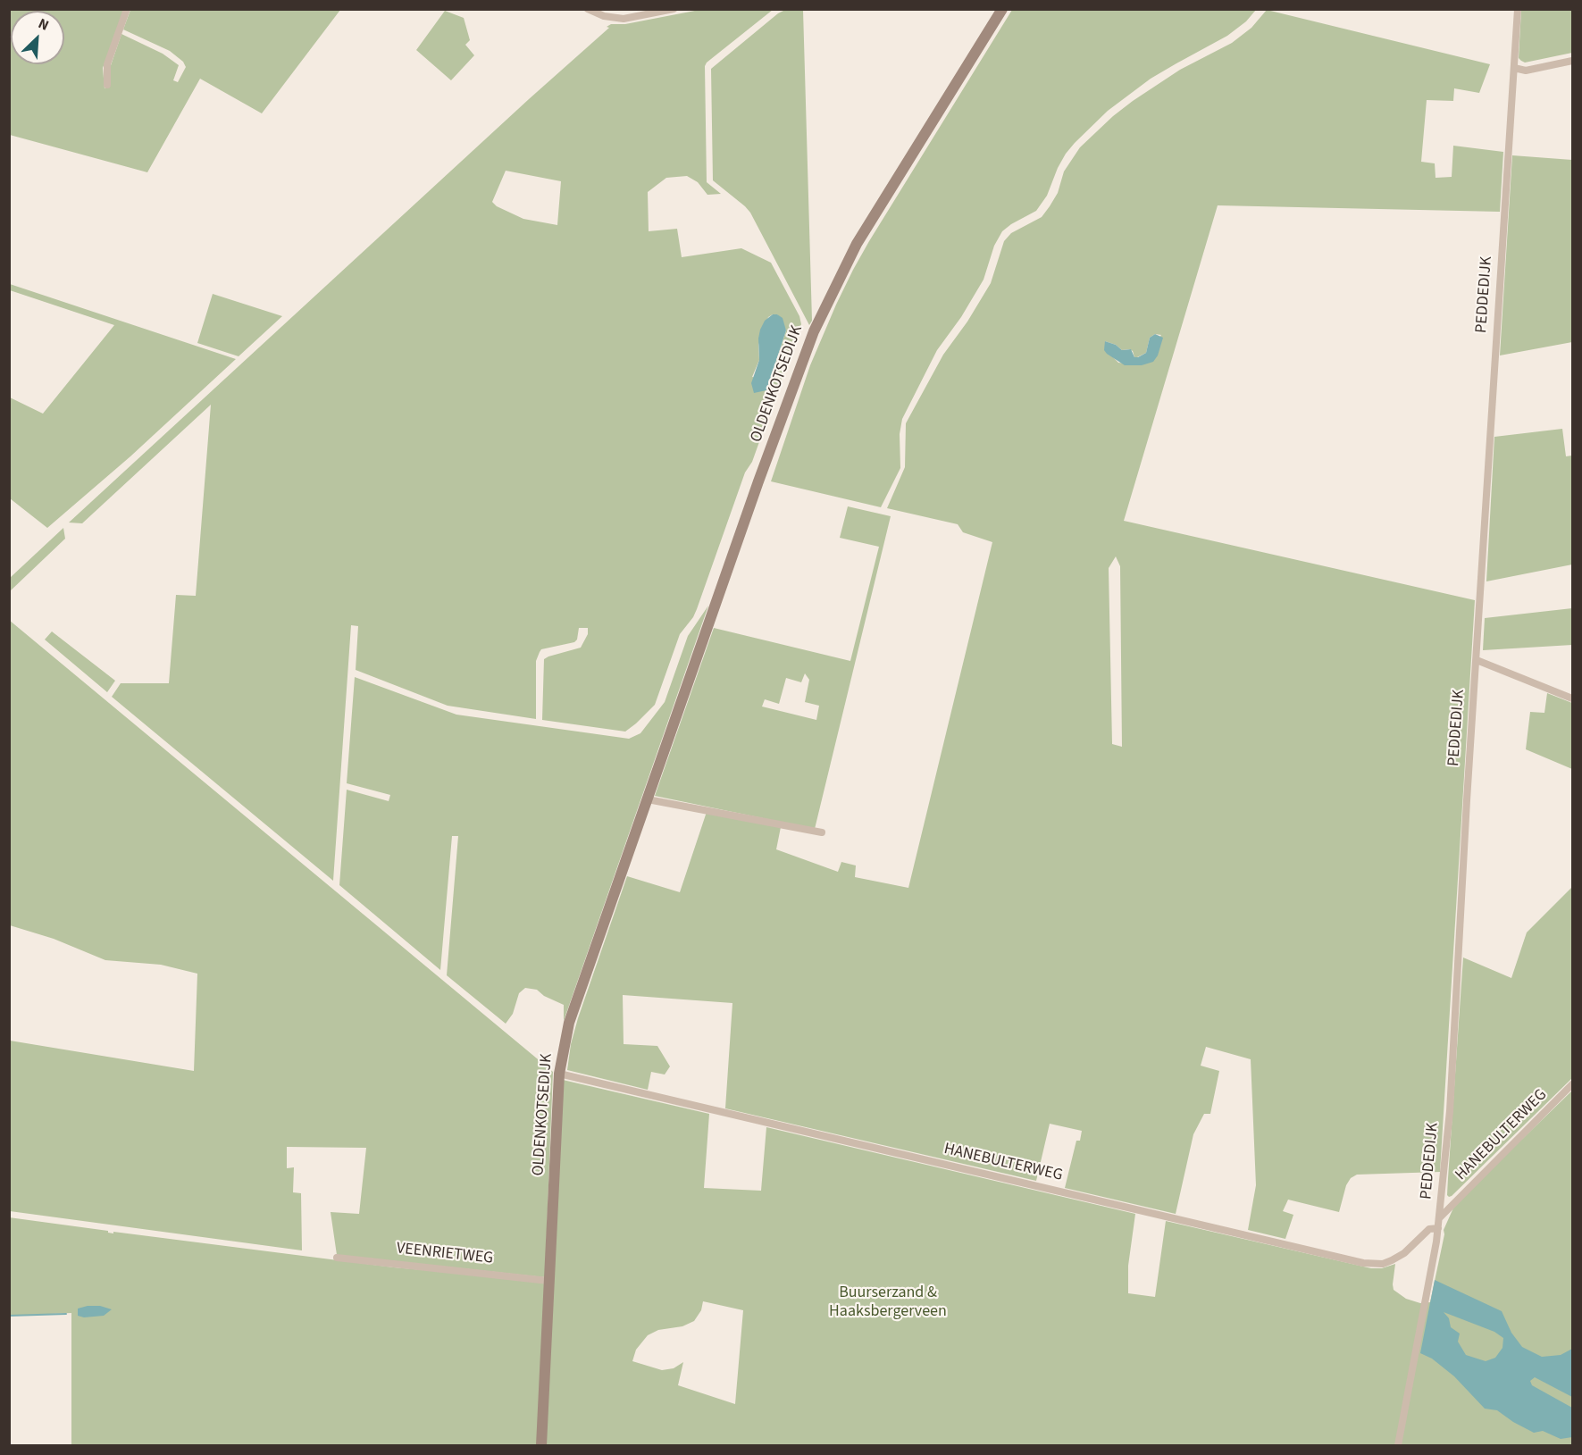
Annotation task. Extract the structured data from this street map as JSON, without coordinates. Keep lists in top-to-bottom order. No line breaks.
{"streets":{"street":["PEDDEDIJK","OLDENKOTSEDIJK","HANEBULTERWEG","VEENRIETWEG"]},"crossings":[["PEDDEDIJK","HANEBULTERWEG"],["OLDENKOTSEDIJK","HANEBULTERWEG"],["OLDENKOTSEDIJK","VEENRIETWEG"]],"parks":["Buurserzand & Haaksbergerveen"],"north":"top right"}
